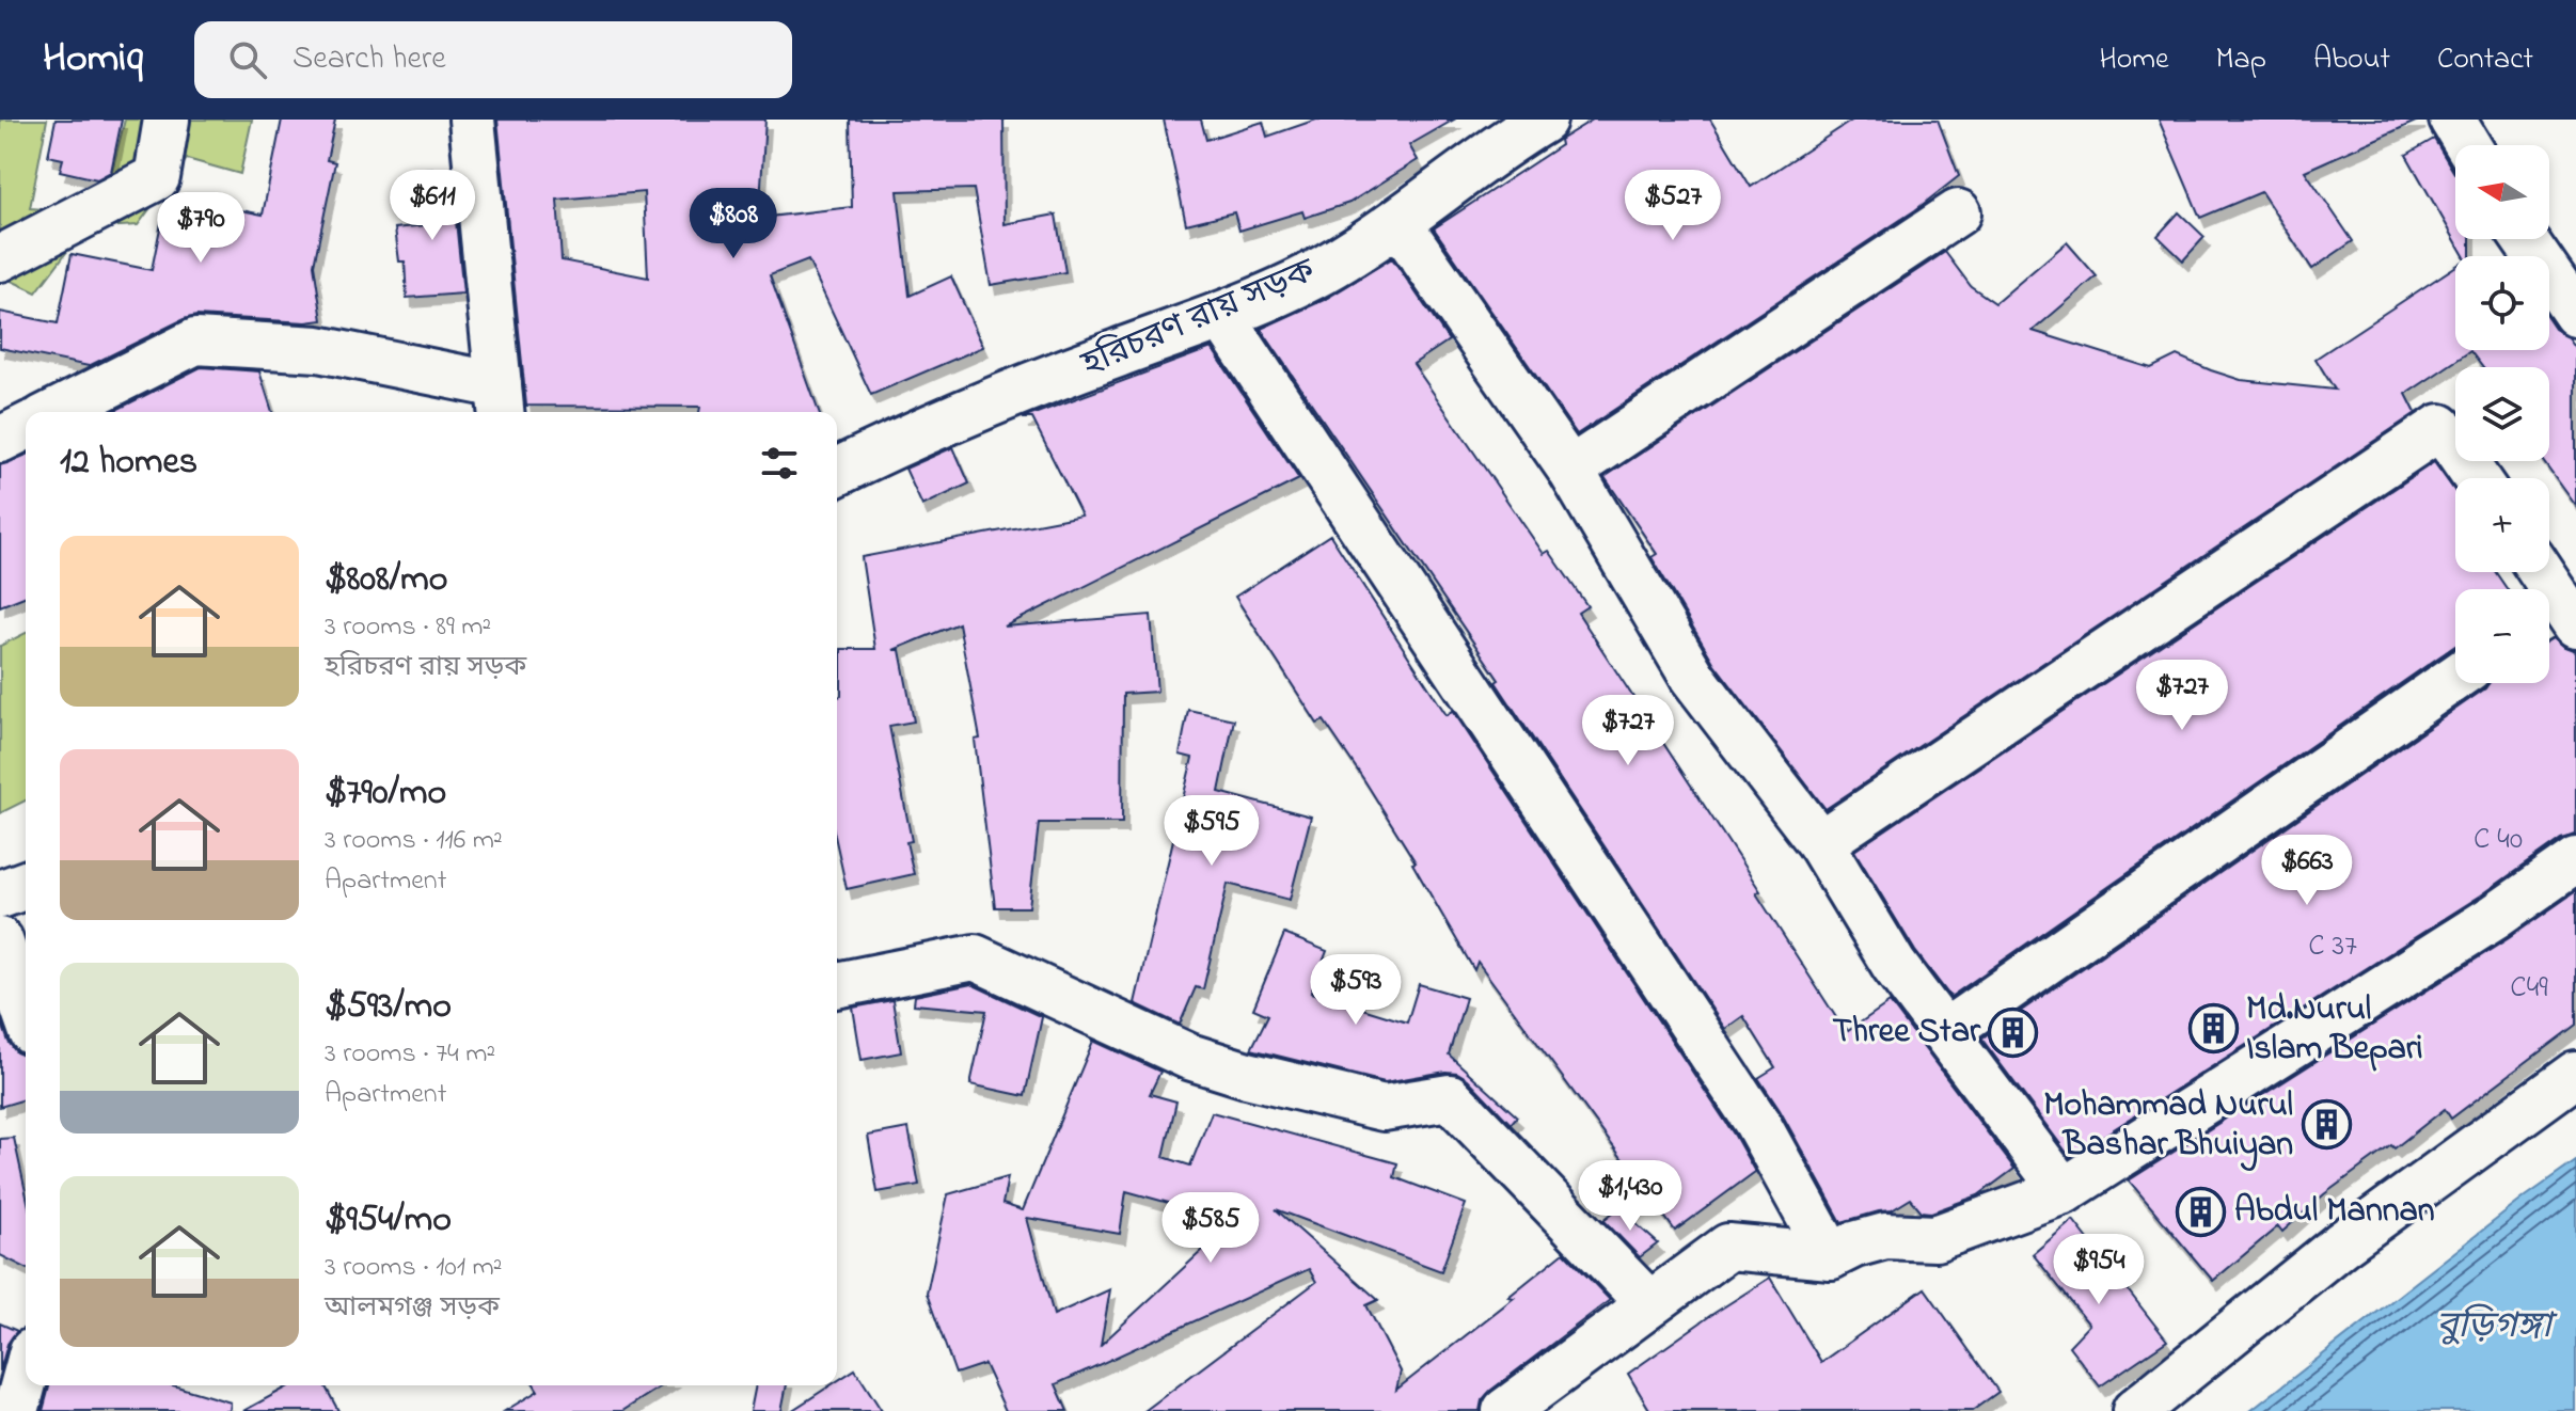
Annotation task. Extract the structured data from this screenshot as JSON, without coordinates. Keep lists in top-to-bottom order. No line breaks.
{"streets":{"main road":["হরিচরণ রায় সড়ক"]},"water":["বুড়িগঙ্গা"],"places":{"building":["Md.Nurul Islam Bepari","Three Star","Mohammad Nurul Bashar Bhuiyan","Abdul Mannan"]},"house_numbers":["C 40","C 37","C49"],"north":"left","page":{"header":"Homiq","search":"Search here","nav":["Home","Map","About","Contact"],"map_buttons":["+","−"],"price":["$611","$527","$808","$790","$727","$727","$595","$663","$593","$1,430","$585","$954"],"heading":"12 homes","list":[{"name":"$808/mo","note":"3 rooms · 89 m² · হরিচরণ রায় সড়ক"},{"name":"$790/mo","note":"3 rooms · 116 m² · Apartment"},{"name":"$593/mo","note":"3 rooms · 74 m² · Apartment"},{"name":"$954/mo","note":"3 rooms · 101 m² · আলমগঞ্জ সড়ক"}]}}
